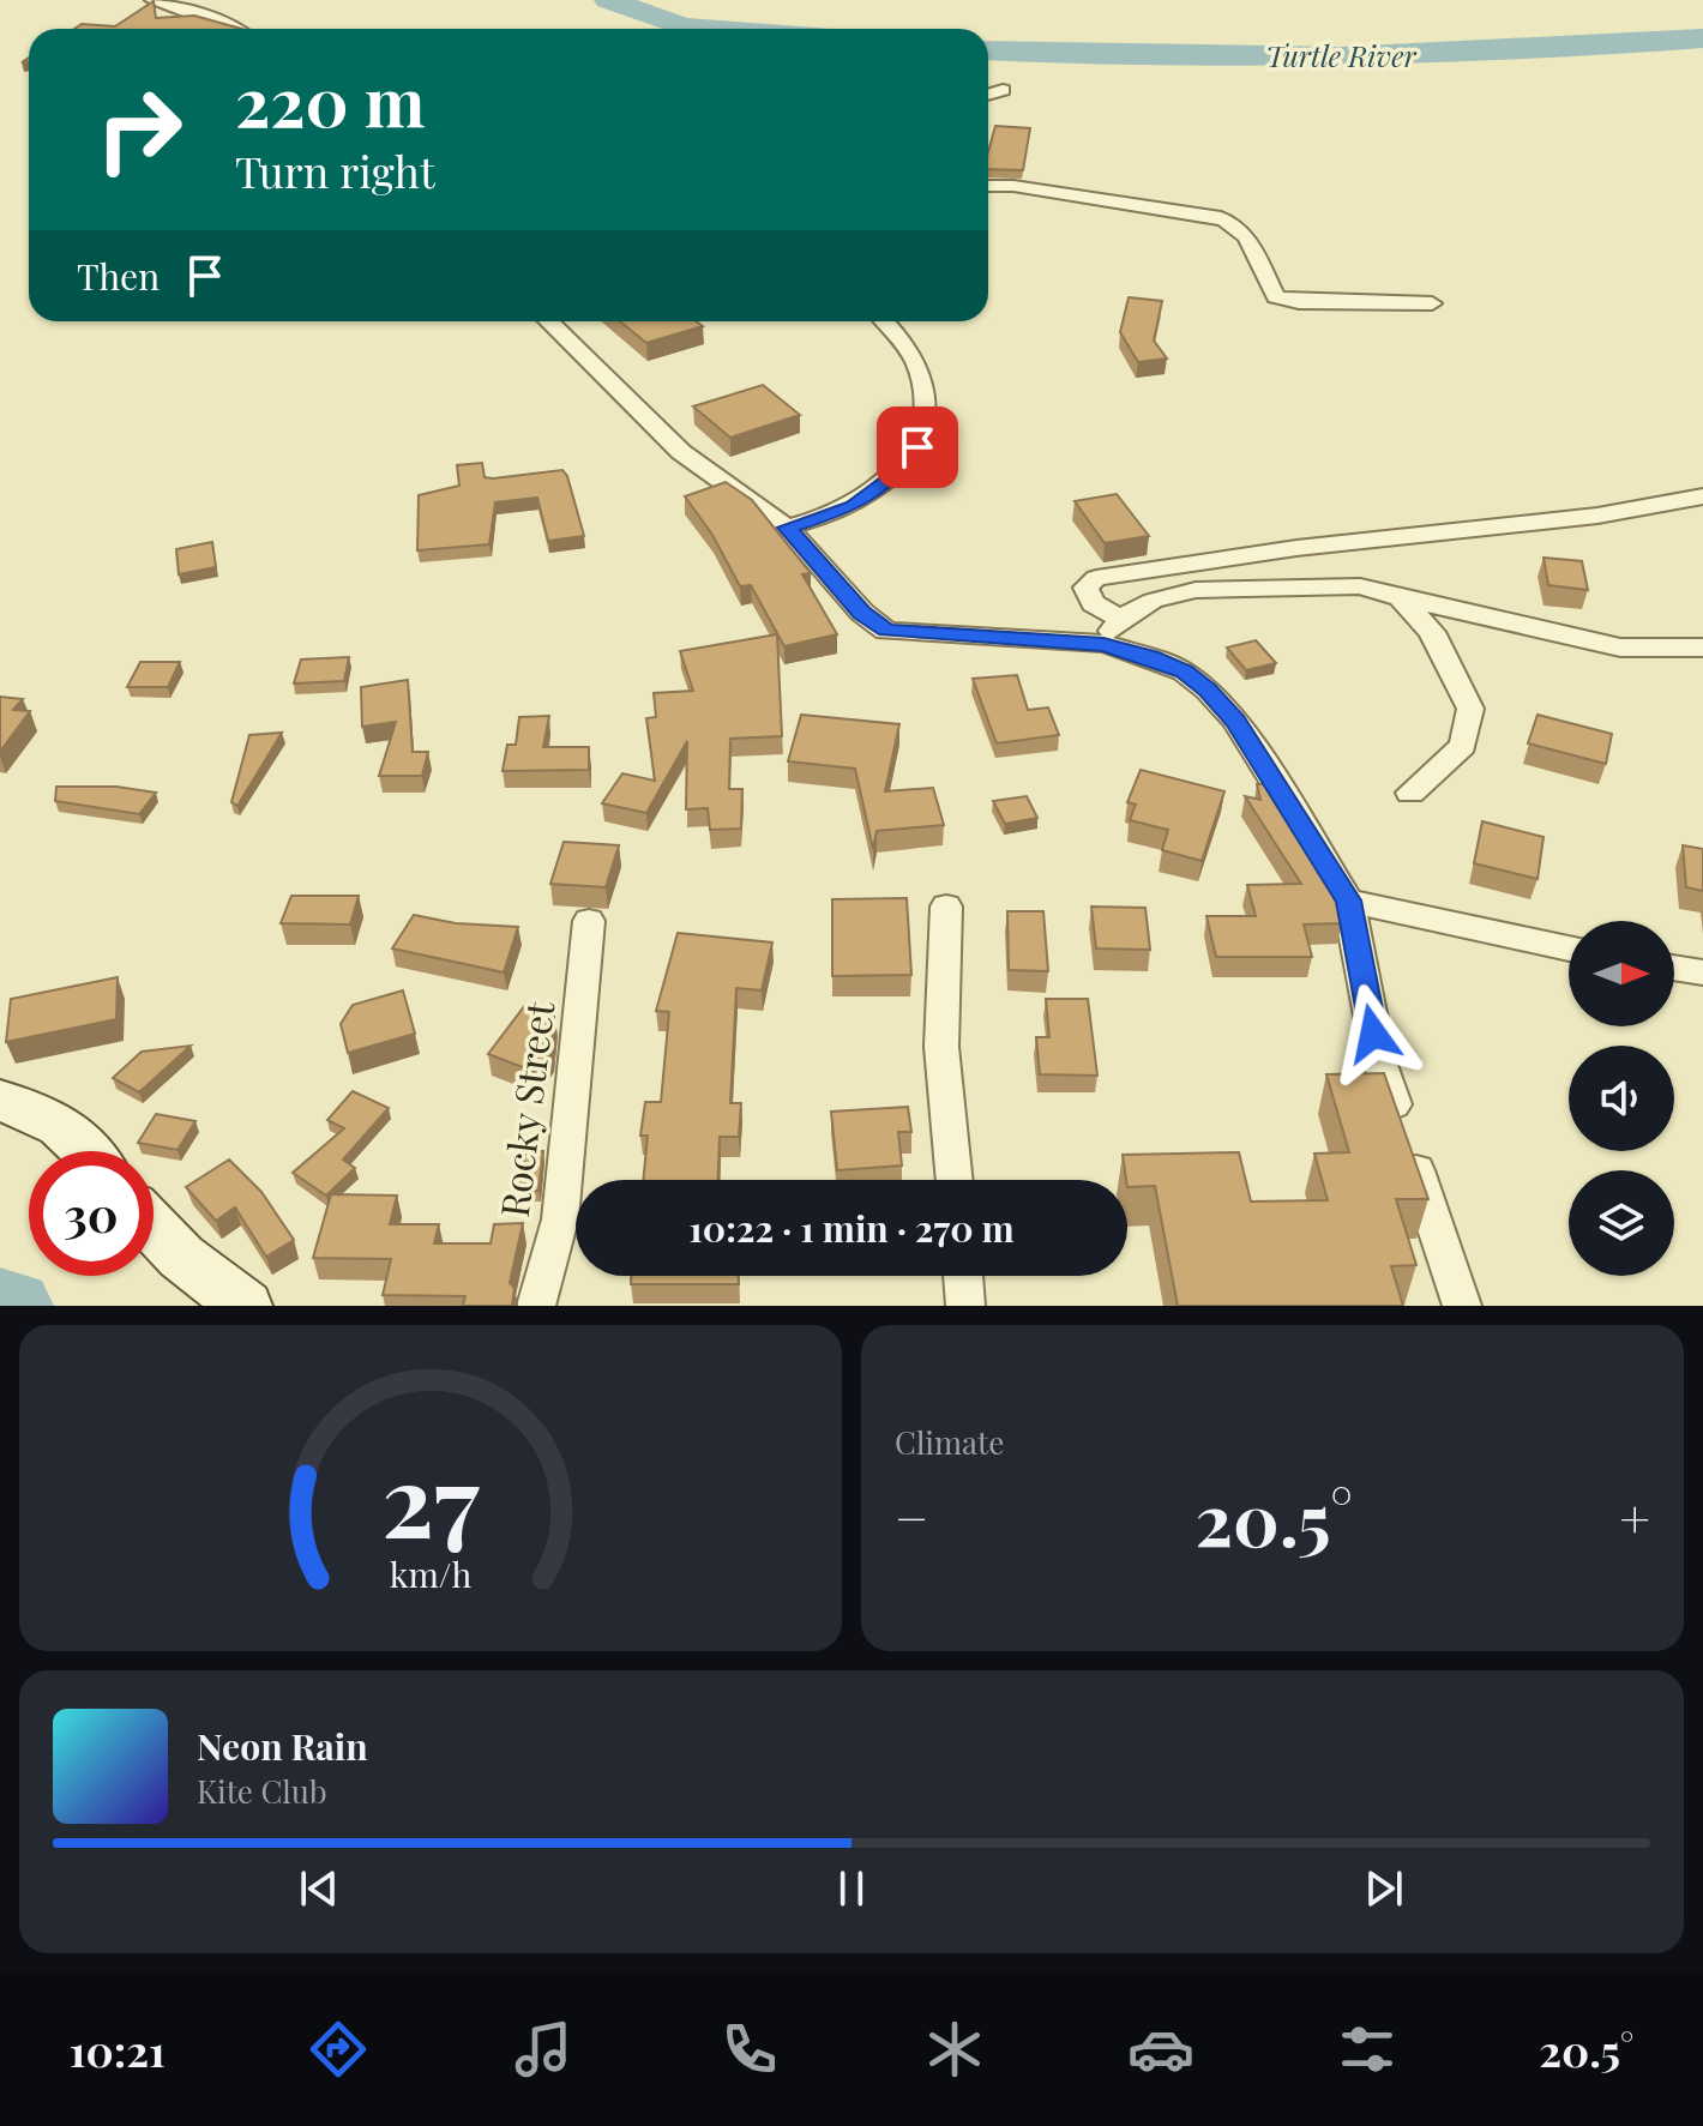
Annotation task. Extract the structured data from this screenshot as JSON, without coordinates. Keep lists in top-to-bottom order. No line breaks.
{"streets":{"street":["Rocky Street"]},"water":["Turtle River"],"north":"right","page":{"turn":["220 m","Turn right"],"then":"Then","limit":"30","trip":"10:22 · 1 min · 270 m","tile":"Climate","heat":["−","20.5°","+"],"song":["Neon Rain","Kite Club"],"tabs":["10:21","20.5°"],"gauge":["27","km/h"]}}
